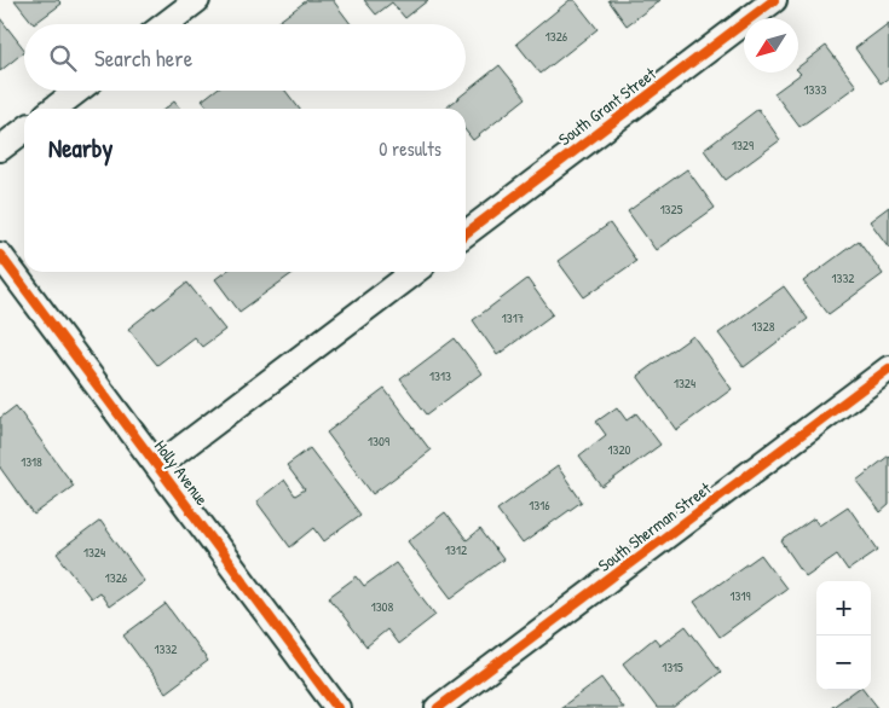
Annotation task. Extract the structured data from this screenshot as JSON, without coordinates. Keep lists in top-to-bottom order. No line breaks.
{"streets":{"street":["South Grant Street","Holly Avenue","South Sherman Street"]},"house_numbers":["1326","1333","1329","1325","1332","1317","1328","1313","1324","1309","1320","1318","1316","1312","1324","1326","1319","1308","1332","1315"],"north":"bottom left","page":{"search":"Search here","heading":["Nearby","0 results"],"map_buttons":["+","−"]}}
